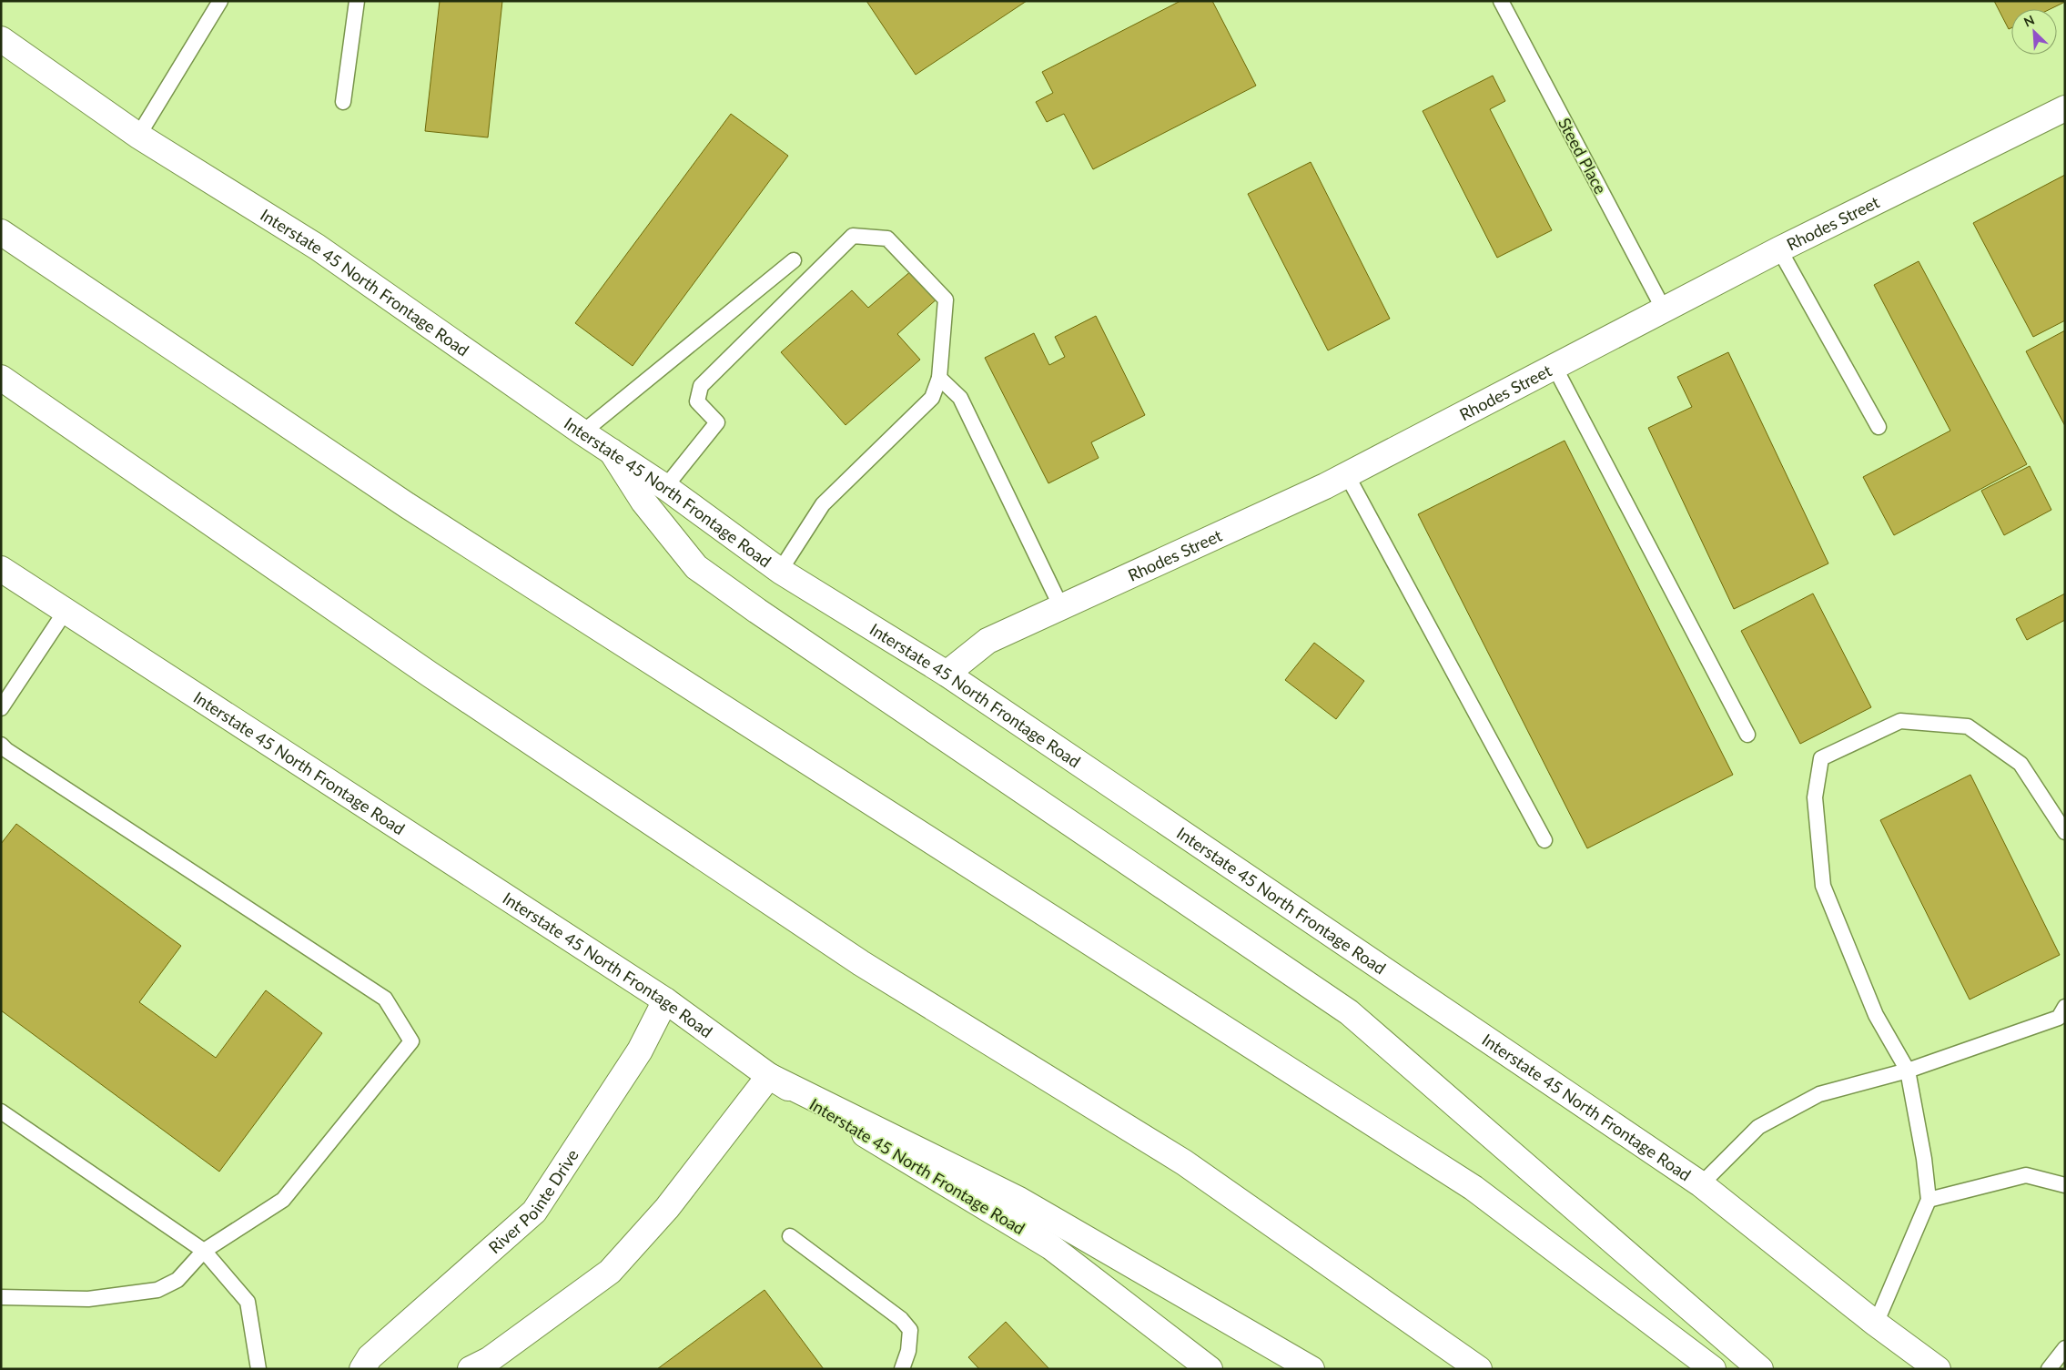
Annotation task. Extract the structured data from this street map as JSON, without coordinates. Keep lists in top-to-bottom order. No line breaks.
{"streets":{"main road":["Rhodes Street","Interstate 45 North Frontage Road","River Pointe Drive"],"lane":["Steed Place"]},"crossings":[["Steed Place","Rhodes Street"],["Rhodes Street","Interstate 45 North Frontage Road"],["Interstate 45 North Frontage Road","River Pointe Drive"]],"north":"top left"}
